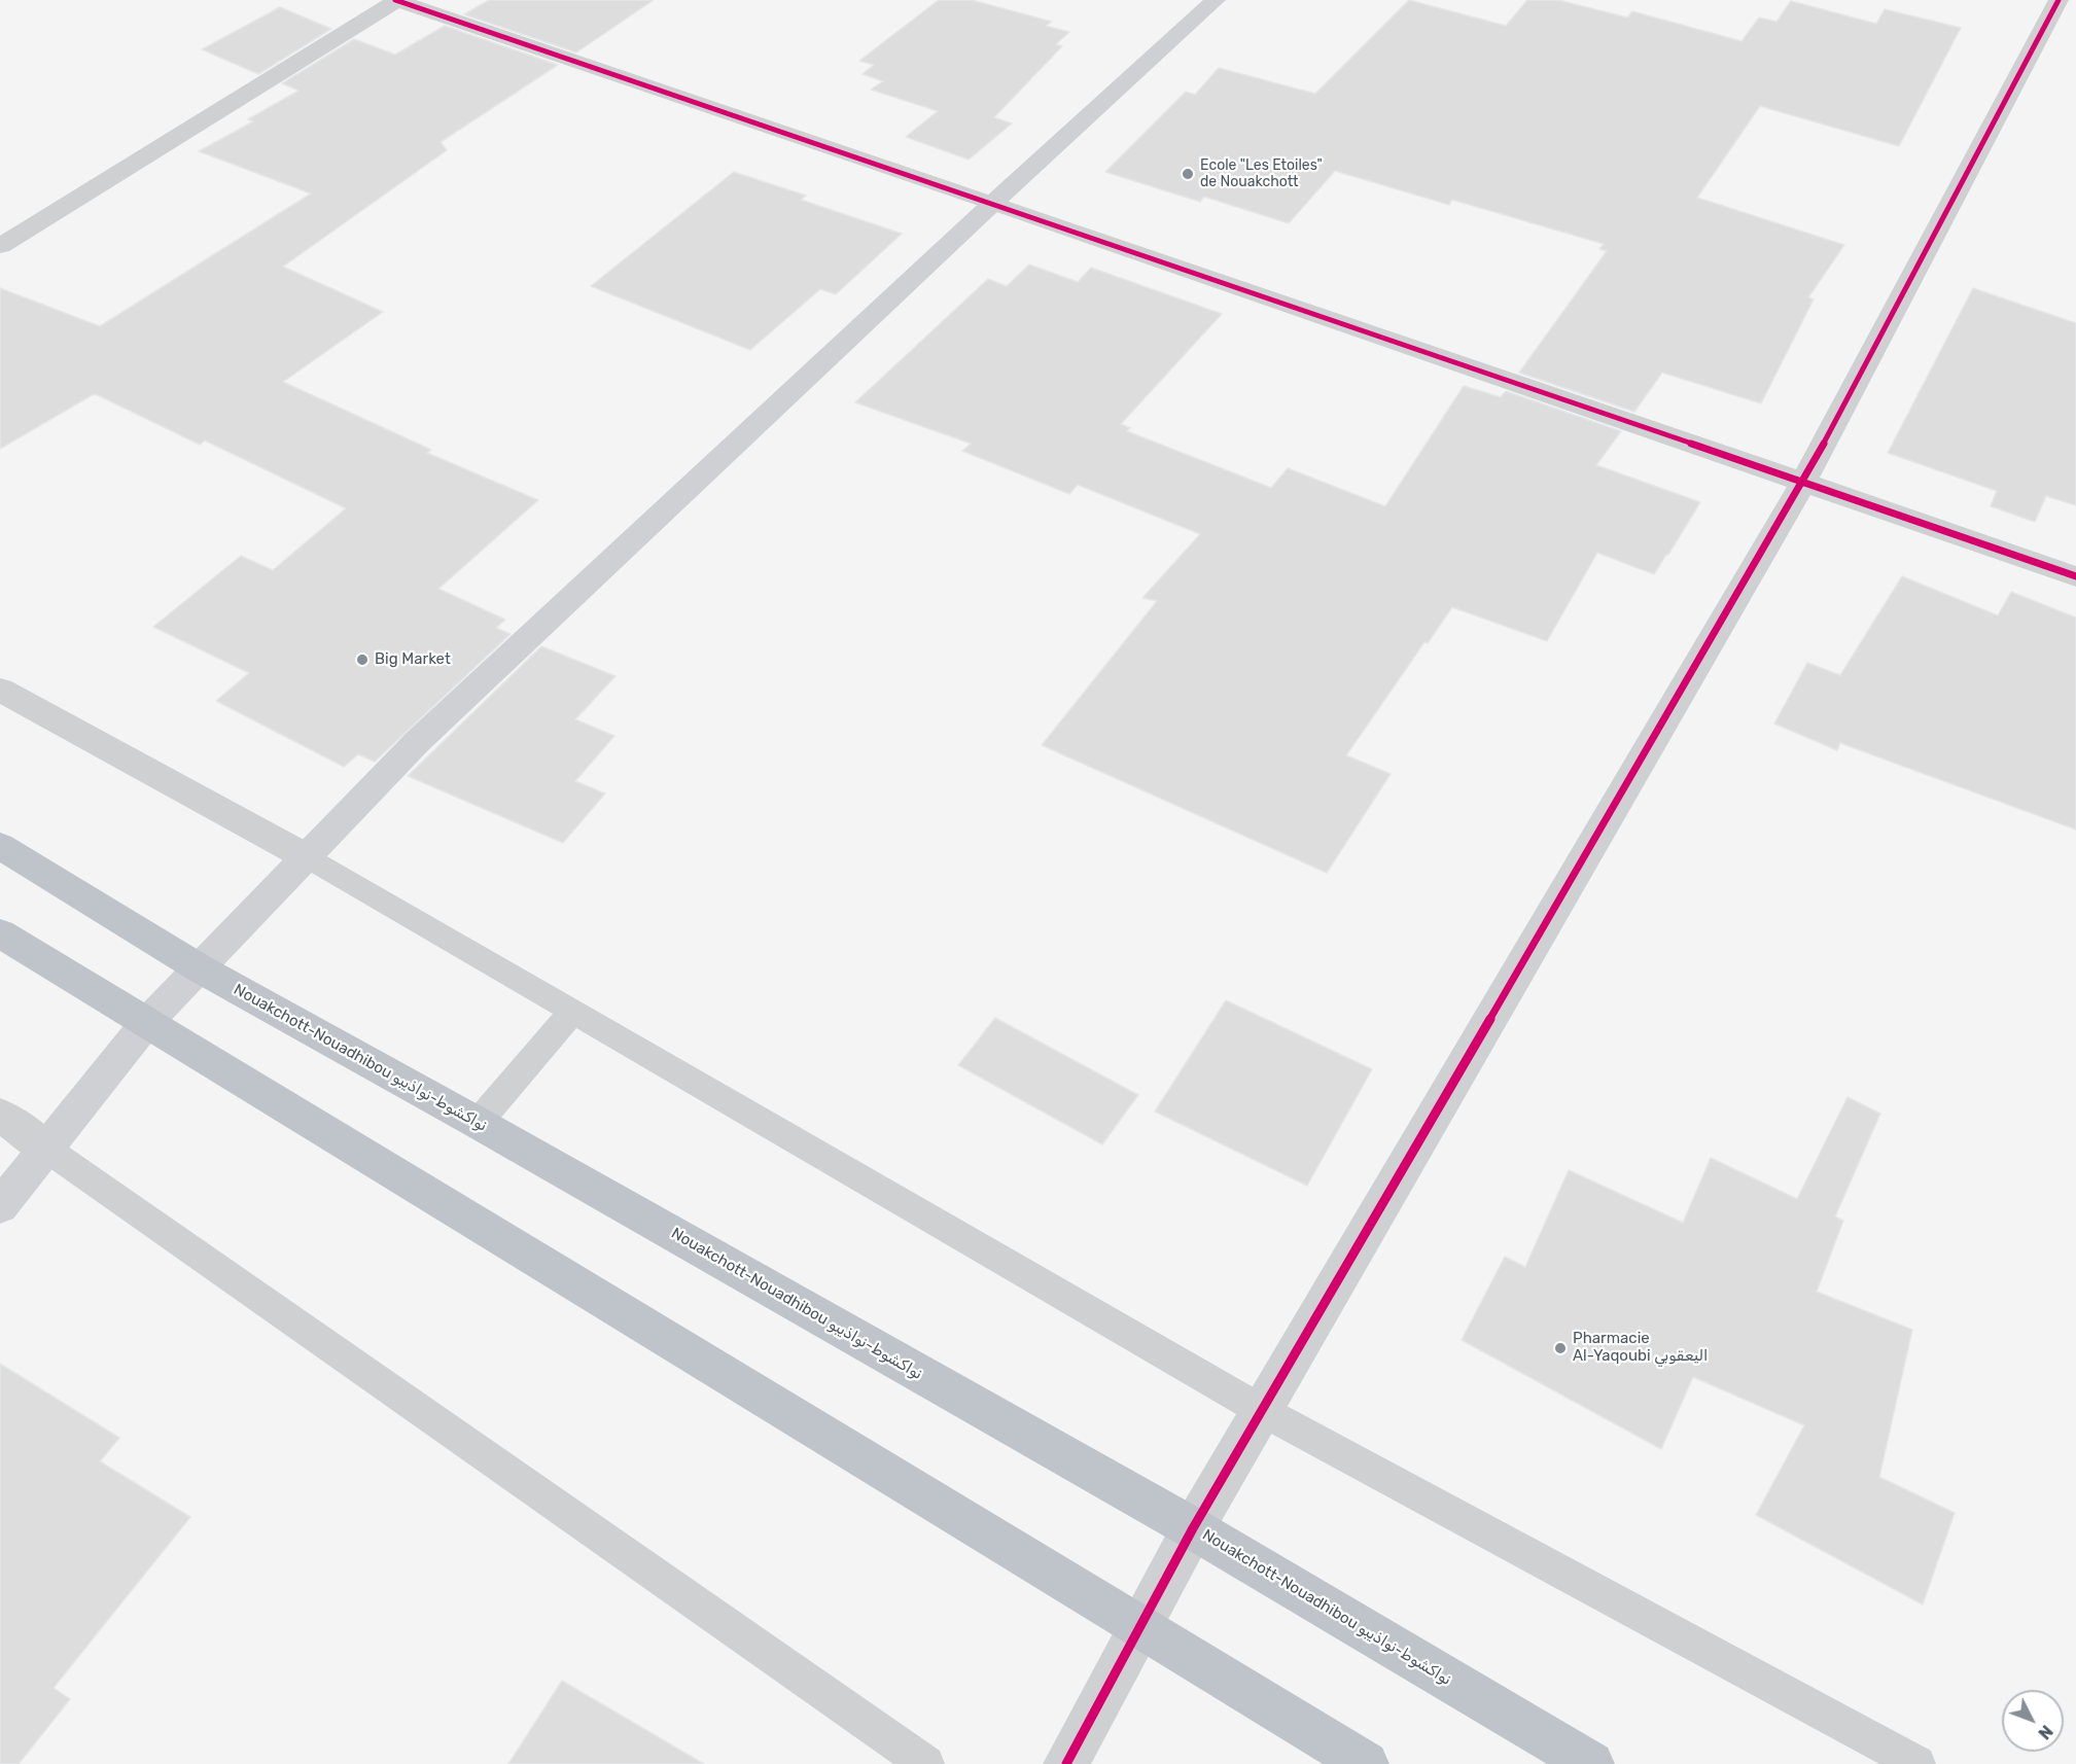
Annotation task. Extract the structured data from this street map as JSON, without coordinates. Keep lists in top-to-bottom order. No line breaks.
{"streets":{"highway":["Nouakchott-Nouadhibou نواكشوط-نواذيبو"]},"places":["Ecole \"Les Etoiles\" de Nouakchott","Big Market","Pharmacie Al-Yaqoubi اليعقوبي"],"north":"bottom right"}
